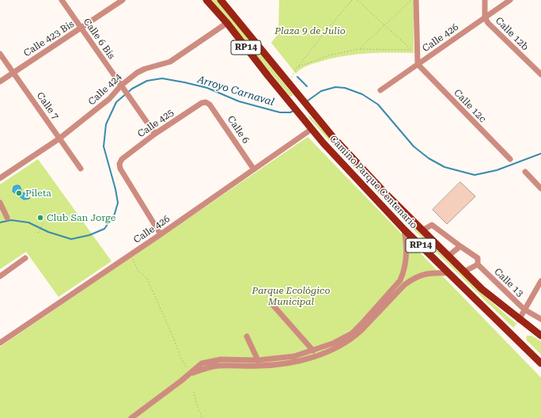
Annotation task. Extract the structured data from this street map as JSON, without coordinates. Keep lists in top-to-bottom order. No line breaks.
{"streets":{"main road":["RP14","Camino Parque Centenario"],"street":["Calle 12b","Calle 426","Calle 423 Bis","Calle 6 Bis","Calle 424","Calle 7","Calle 12c","Calle 425","Calle 6","Calle 13"]},"crossings":[["Calle 12b","Calle 426"],["Calle 426","Calle 12c"],["Calle 426","Calle 425"],["Calle 426","Calle 6"],["Calle 426","Camino Parque Centenario"],["Calle 423 Bis","Calle 6 Bis"],["Calle 423 Bis","Calle 7"],["Calle 6 Bis","Calle 424"],["Calle 6 Bis","Calle 425"],["Calle 424","Calle 7"],["Calle 424","Camino Parque Centenario"],["Calle 425","Calle 6"]],"water":["Arroyo Carnaval"],"parks":["Plaza 9 de Julio","Parque Ecológico Municipal"],"places":["Pileta","Club San Jorge"]}
